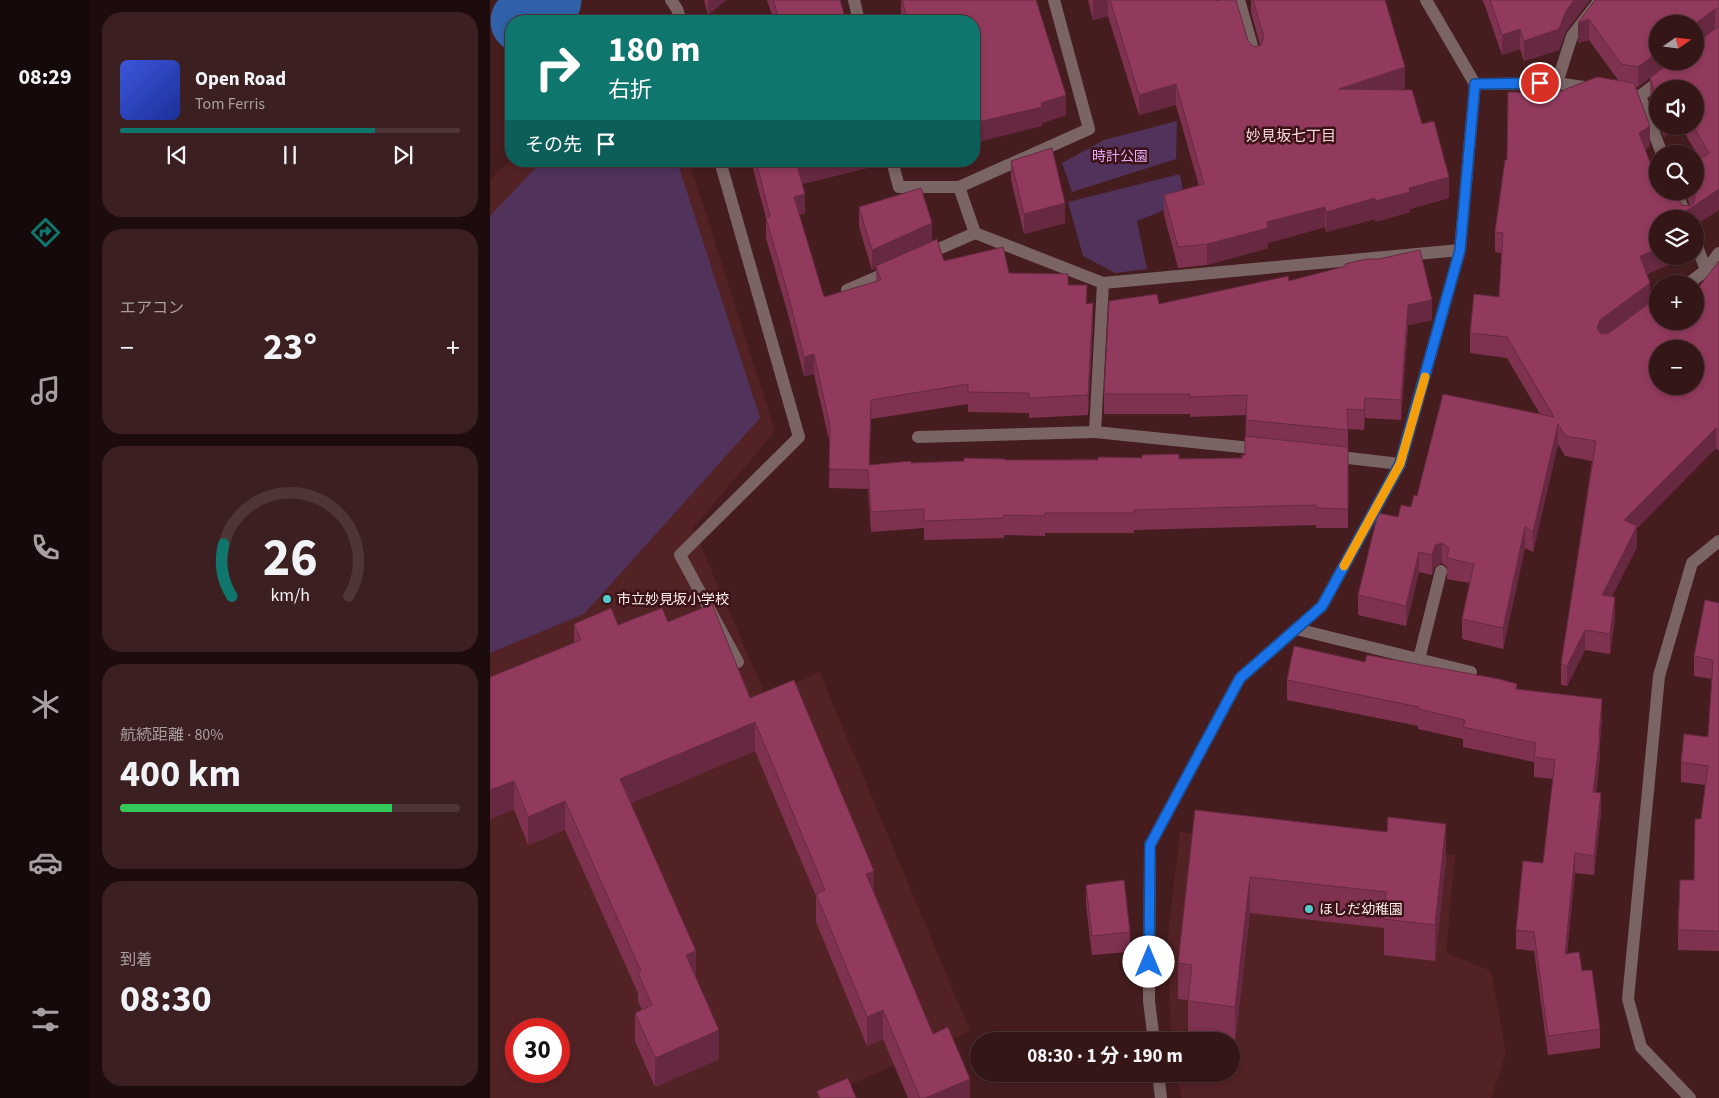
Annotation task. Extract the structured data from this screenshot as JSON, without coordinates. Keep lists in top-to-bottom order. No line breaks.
{"districts":["妙見坂七丁目"],"parks":["時計公園"],"places":["市立妙見坂小学校","ほしだ幼稚園"],"north":"right","page":{"tabs":"08:29","map_buttons":["+","−"],"turn":["180 m","右折"],"song":["Open Road","Tom Ferris"],"then":"その先","tile":["エアコン",["航続距離 · 80%","400 km"],["到着","08:30"]],"heat":["−","23°","+"],"limit":"30","trip":"08:30 · 1 分 · 190 m","gauge":["26","km/h"]}}
